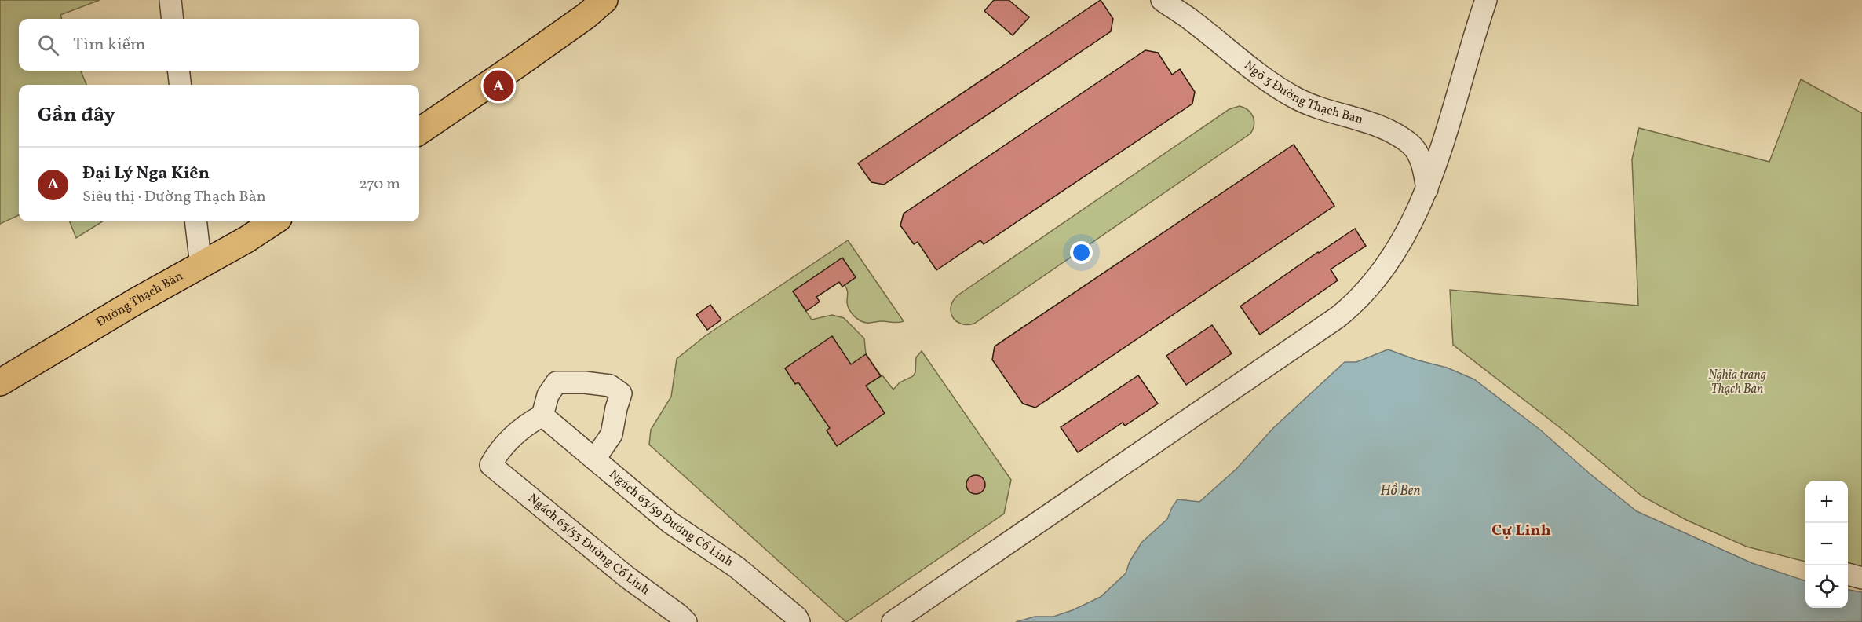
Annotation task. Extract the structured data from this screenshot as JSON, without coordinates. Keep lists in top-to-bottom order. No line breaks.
{"streets":{"main road":["Đường Thạch Bàn"],"street":["Ngõ 3 Đường Thạch Bàn","Ngách 63/59 Đường Cổ Linh","Ngách 63/53 Đường Cổ Linh"]},"crossings":[["Ngách 63/59 Đường Cổ Linh","Ngách 63/53 Đường Cổ Linh"]],"districts":["Cự Linh"],"water":["Hồ Ben"],"parks":["Nghĩa trang Thạch Bàn"],"page":{"search":"Tìm kiếm","pins":"A","heading":"Gần đây","list":[{"mark":"A","name":"Đại Lý Nga Kiên","note":"Siêu thị · Đường Thạch Bàn","value":"270 m"}],"map_buttons":["+","−"]}}
